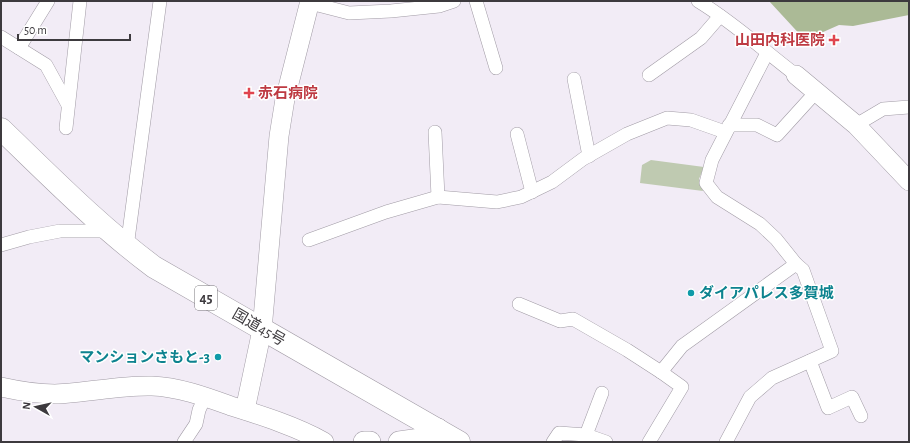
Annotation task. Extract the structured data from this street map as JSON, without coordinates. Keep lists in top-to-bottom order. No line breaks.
{"streets":{"highway":["45","国道45号"]},"places":{"health":["山田内科医院","赤石病院"],"other":["ダイアパレス多賀城","マンションさもと-3"]},"scale_bar":"50 m","north":"left"}
